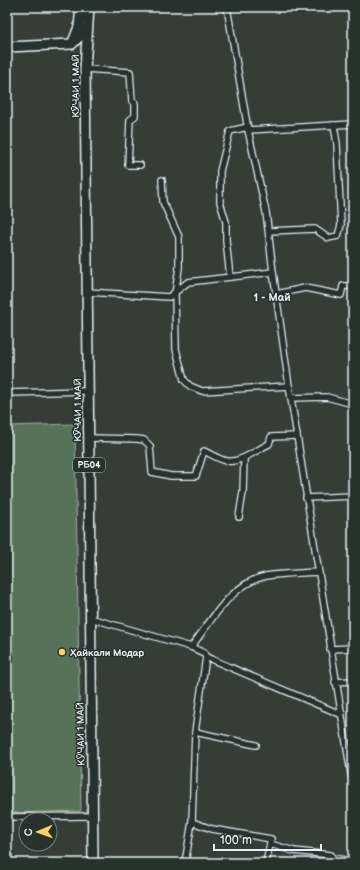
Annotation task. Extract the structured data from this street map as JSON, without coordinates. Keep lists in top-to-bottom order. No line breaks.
{"streets":{"main road":["КӮЧАИ 1 МАЙ","РБ04"]},"crossings":[["КӮЧАИ 1 МАЙ","РБ04"]],"districts":["1 - Май"],"places":["Ҳайкали Модар"],"scale_bar":"100 m","north":"left"}
